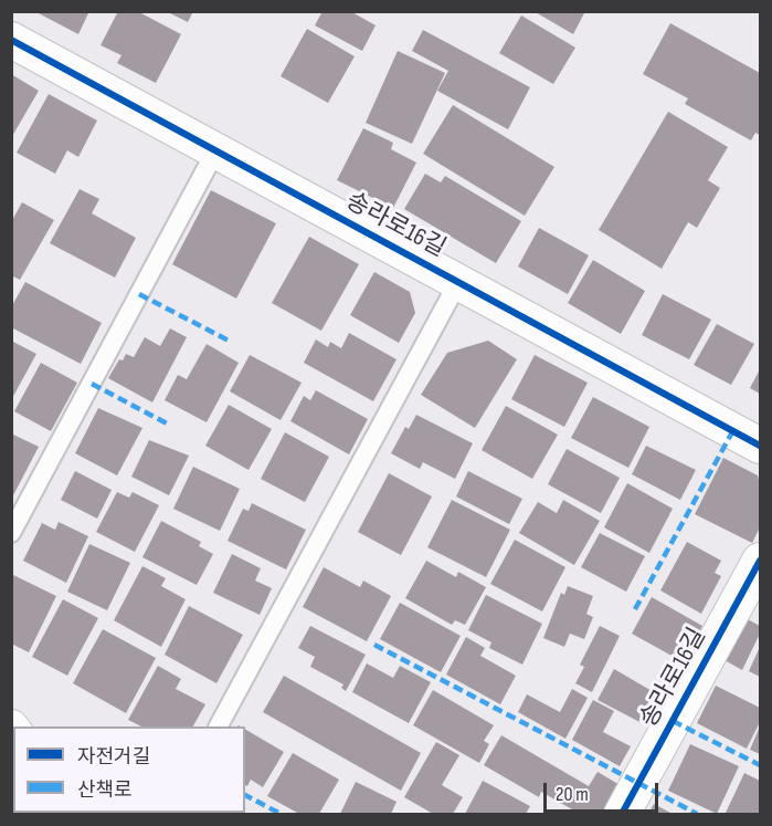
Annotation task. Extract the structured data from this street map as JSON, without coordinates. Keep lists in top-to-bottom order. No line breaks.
{"streets":{"street":["송라로16길"]},"legend":["자전거길","산책로"],"scale_bar":"20 m"}
